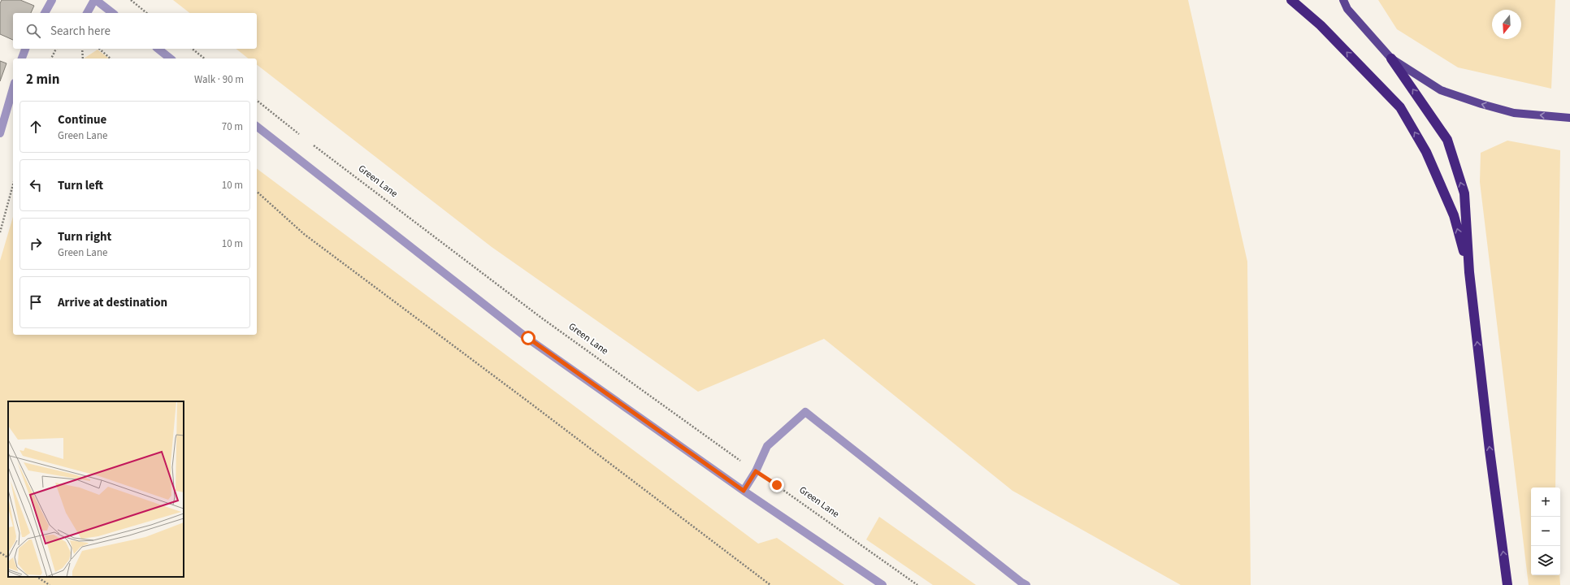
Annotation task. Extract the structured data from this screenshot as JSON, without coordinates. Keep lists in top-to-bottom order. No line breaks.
{"streets":{"path":["Green Lane"]},"north":"bottom","page":{"search":"Search here","heading":["2 min","Walk · 90 m"],"list":[["Continue","Green Lane","70 m"],["Turn left","10 m"],["Turn right","Green Lane","10 m"],"Arrive at destination"],"map_buttons":["+","−"]}}
